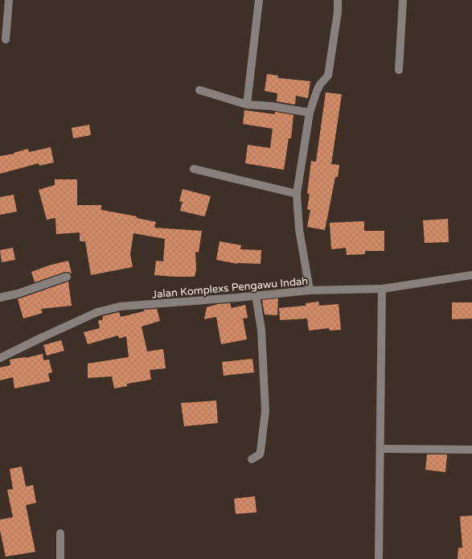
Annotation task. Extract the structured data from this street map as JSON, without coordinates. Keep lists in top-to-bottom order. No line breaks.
{"streets":{"street":["Jalan Komplexs Pengawu Indah"]}}
